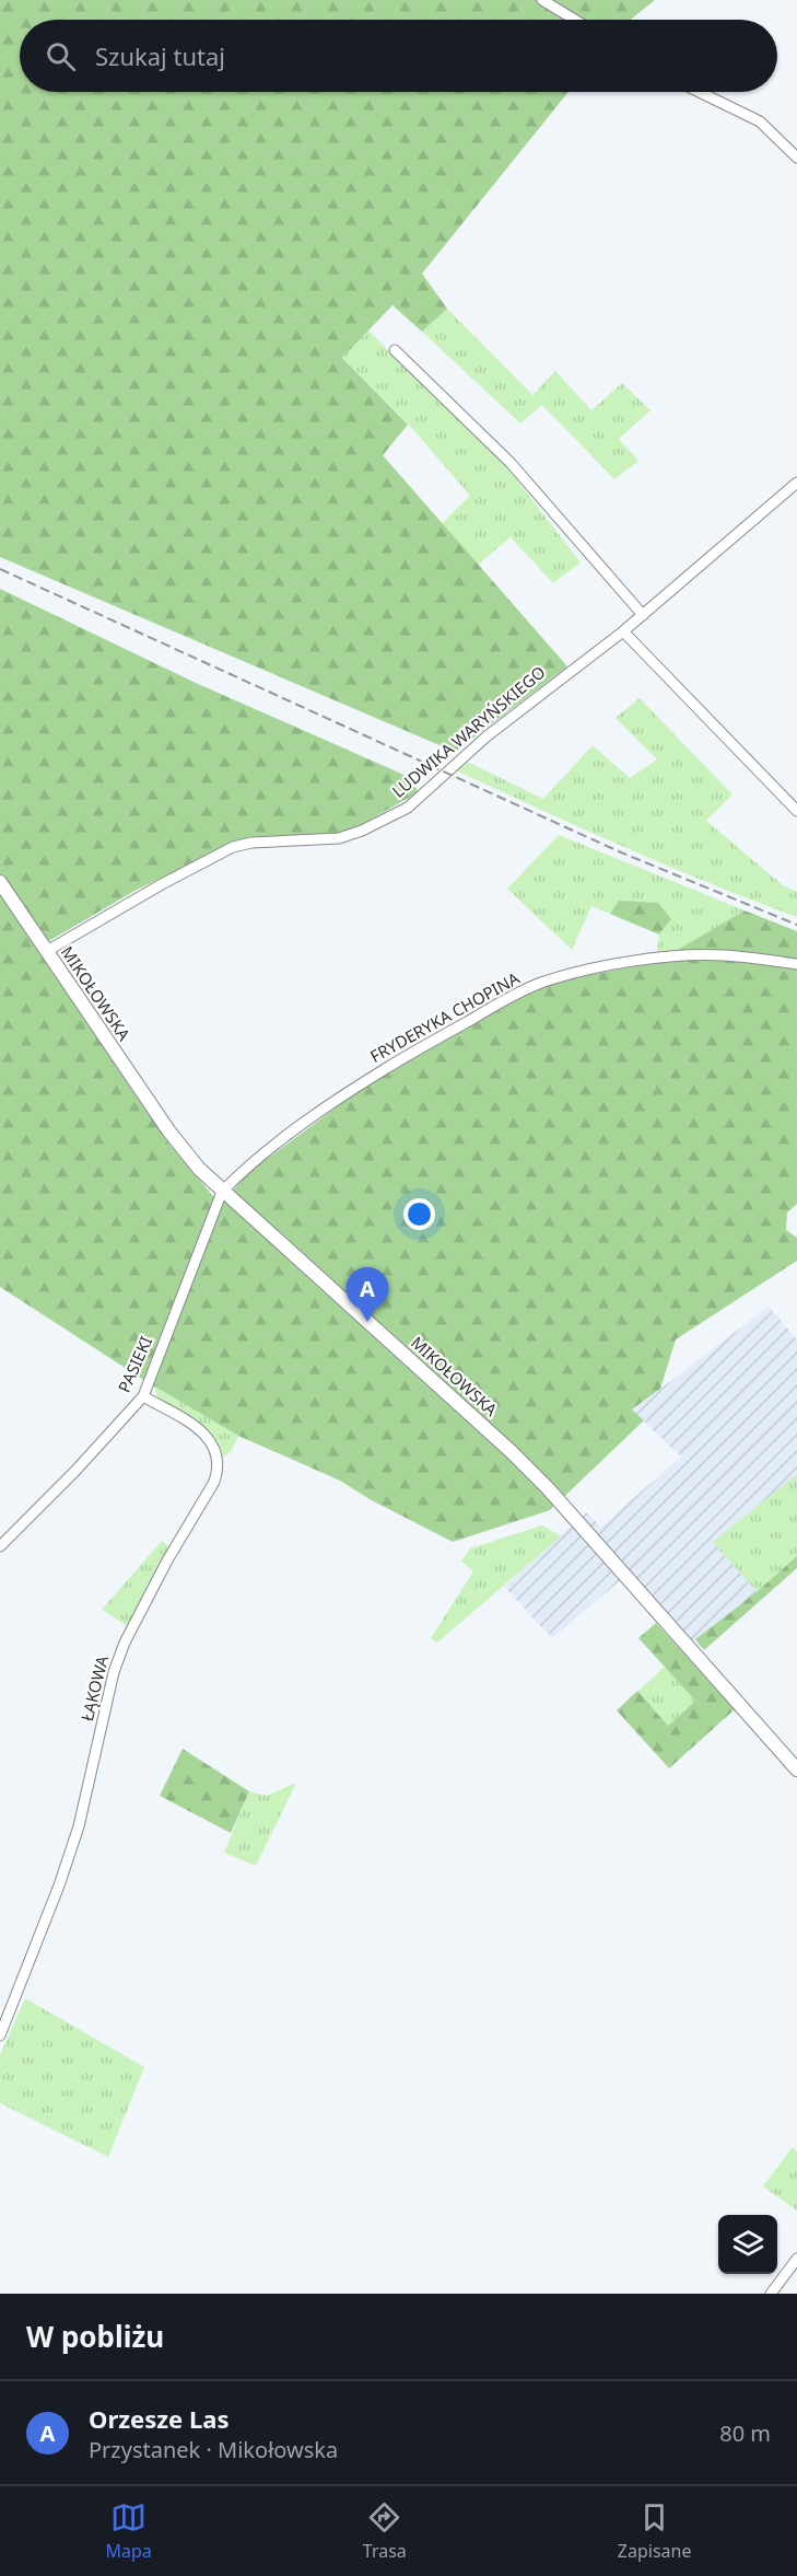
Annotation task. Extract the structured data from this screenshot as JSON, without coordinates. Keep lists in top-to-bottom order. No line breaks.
{"streets":{"main road":["MIKOŁOWSKA"],"street":["LUDWIKA WARYŃSKIEGO","FRYDERYKA CHOPINA","PASIEKI","ŁĄKOWA"]},"crossings":[["LUDWIKA WARYŃSKIEGO","MIKOŁOWSKA"],["MIKOŁOWSKA","FRYDERYKA CHOPINA"],["MIKOŁOWSKA","PASIEKI"],["FRYDERYKA CHOPINA","PASIEKI"],["PASIEKI","ŁĄKOWA"]],"page":{"search":"Szukaj tutaj","pins":"A","heading":"W pobliżu","list":[{"mark":"A","name":"Orzesze Las","note":"Przystanek · Mikołowska","value":"80 m"}],"nav":["Mapa","Trasa","Zapisane"]}}
